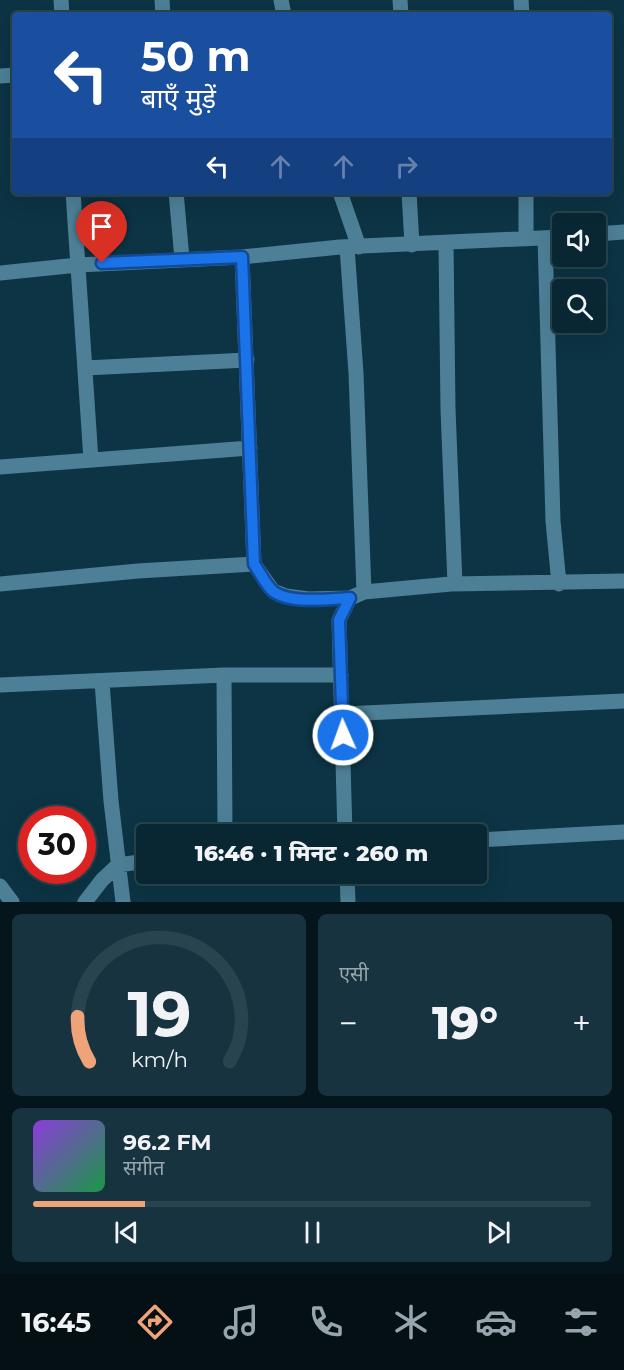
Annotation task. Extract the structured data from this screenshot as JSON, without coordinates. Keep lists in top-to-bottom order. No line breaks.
{"page":{"turn":["50 m","बाएँ मुड़ें"],"limit":"30","trip":"16:46 · 1 मिनट · 260 m","tile":"एसी","heat":["−","19°","+"],"song":["96.2 FM","संगीत"],"tabs":"16:45","gauge":["19","km/h"]}}
